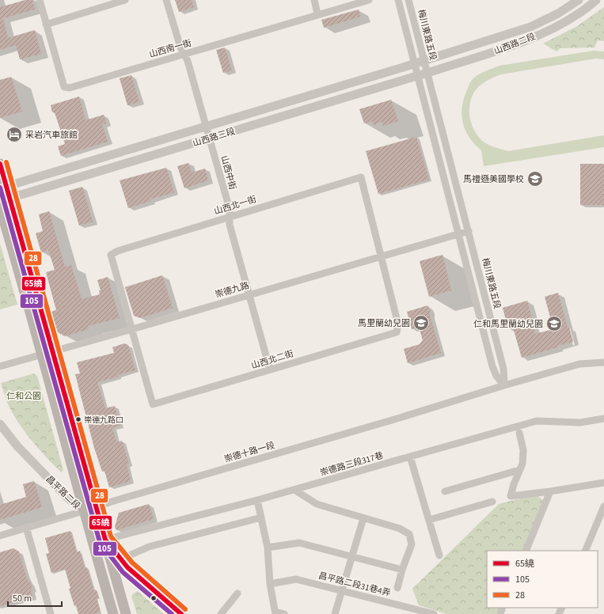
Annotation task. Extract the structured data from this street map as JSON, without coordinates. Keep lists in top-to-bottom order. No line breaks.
{"streets":{"street":["梅川東路五段","山西路二段","山西南一街","山西路三段","山西中街","山西北一街","崇德九路","山西北二街","崇德十路一段","崇德路三段317巷","昌平路二段","昌平路二段31巷4弄"]},"crossings":[["梅川東路五段","山西路二段"],["梅川東路五段","山西路三段"],["梅川東路五段","崇德九路"],["梅川東路五段","崇德十路一段"],["山西路二段","山西路三段"],["山西南一街","山西中街"],["山西路三段","山西中街"],["山西中街","山西北一街"],["山西中街","崇德九路"],["山西中街","山西北二街"],["山西北一街","崇德九路"],["山西北一街","山西北二街"],["崇德九路","山西北二街"],["崇德十路一段","昌平路二段"],["崇德路三段317巷","昌平路二段"]],"parks":["仁和公園"],"places":{"hotel":["采岩汽車旅館"],"school or university":["馬禮遜美國學校","馬里蘭幼兒園","仁和馬里蘭幼兒園"],"other":["崇德九路口"]},"lines":["transit line 28","transit line 65繞","transit line 105"],"legend":["65繞","105","28"],"scale_bar":"50 m"}
